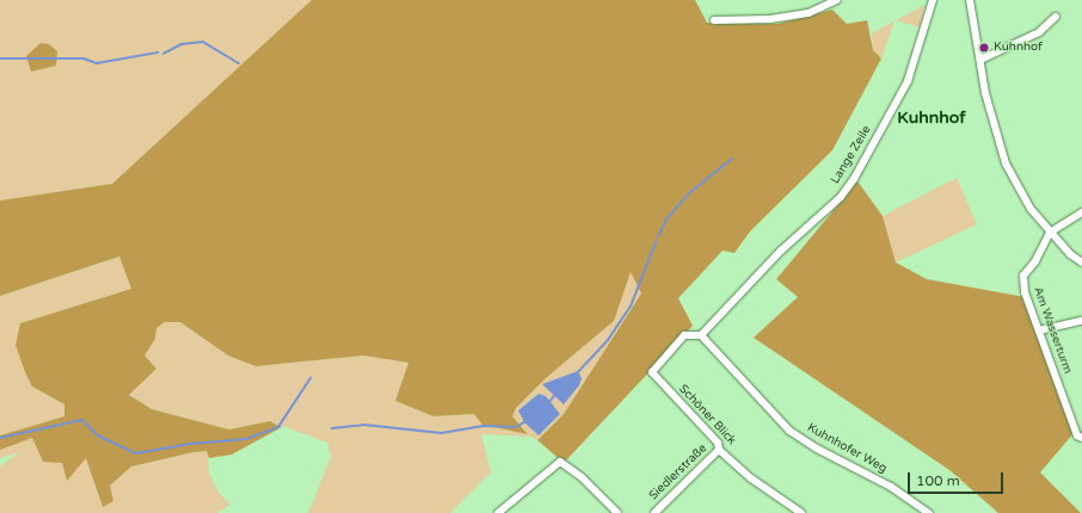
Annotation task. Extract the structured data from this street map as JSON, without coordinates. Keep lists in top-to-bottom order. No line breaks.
{"streets":{"street":["Lange Zeile","Am Wasserturm","Schöner Blick","Kuhnhofer Weg","Siedlerstraße"]},"crossings":[["Lange Zeile","Schöner Blick"],["Lange Zeile","Kuhnhofer Weg"],["Schöner Blick","Kuhnhofer Weg"],["Schöner Blick","Siedlerstraße"]],"districts":["Kuhnhof"],"places":["Kuhnhof"],"scale_bar":"100 m"}
